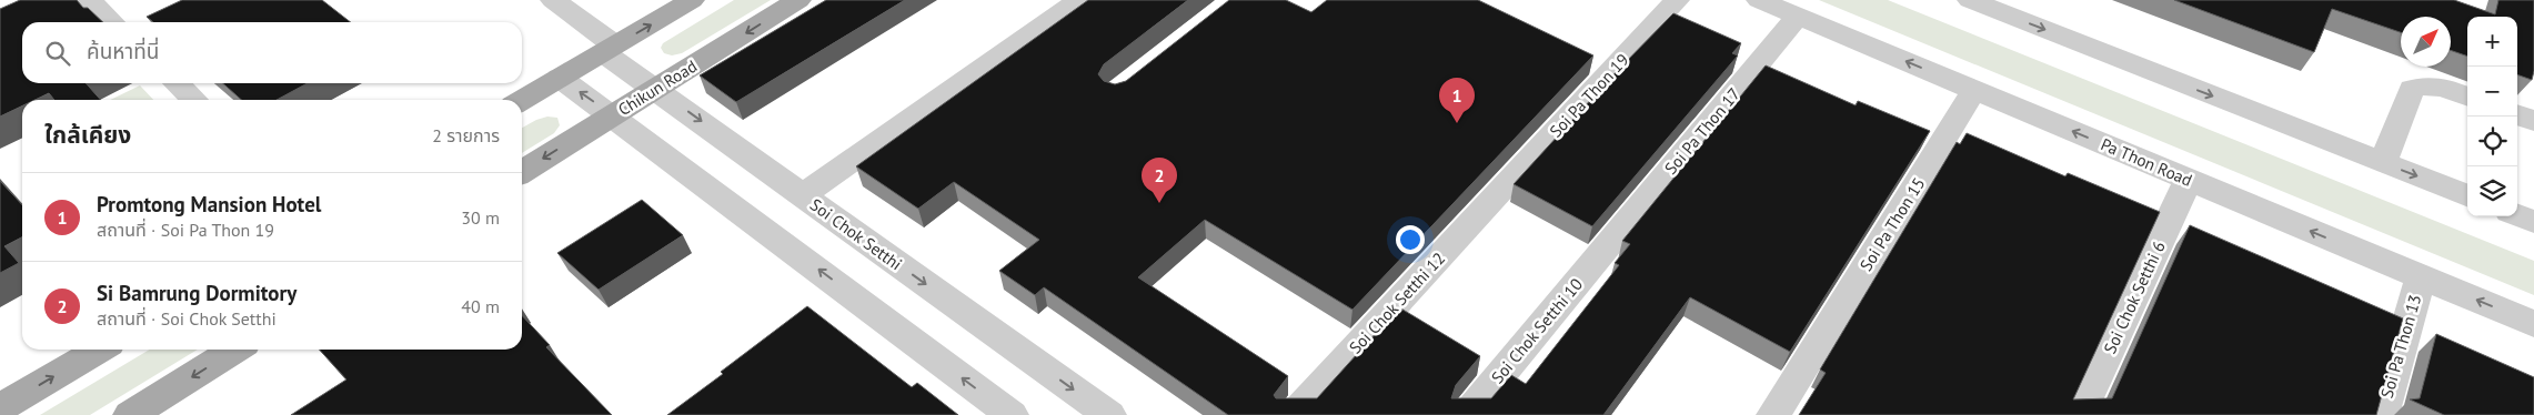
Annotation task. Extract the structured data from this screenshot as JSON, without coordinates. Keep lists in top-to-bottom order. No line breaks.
{"streets":{"main road":["Chikun Road"],"street":["Soi Pa Thon 19","Soi Pa Thon 17","Pa Thon Road","Soi Pa Thon 15","Soi Chok Setthi","Soi Chok Setthi 6","Soi Chok Setthi 12","Soi Chok Setthi 10","Soi Pa Thon 13"]},"crossings":[["Chikun Road","Soi Chok Setthi"],["Soi Pa Thon 19","Soi Chok Setthi 12"],["Soi Pa Thon 17","Pa Thon Road"],["Soi Pa Thon 17","Soi Chok Setthi 10"],["Pa Thon Road","Soi Pa Thon 15"],["Pa Thon Road","Soi Chok Setthi 6"],["Pa Thon Road","Soi Pa Thon 13"]],"north":"top right","page":{"map_buttons":["+","−"],"search":"ค้นหาที่นี่","pins":["1","2"],"heading":["ใกล้เคียง","2 รายการ"],"list":[{"mark":"1","name":"Promtong Mansion Hotel","note":"สถานที่ · Soi Pa Thon 19","value":"30 m"},{"mark":"2","name":"Si Bamrung Dormitory","note":"สถานที่ · Soi Chok Setthi","value":"40 m"}]}}
